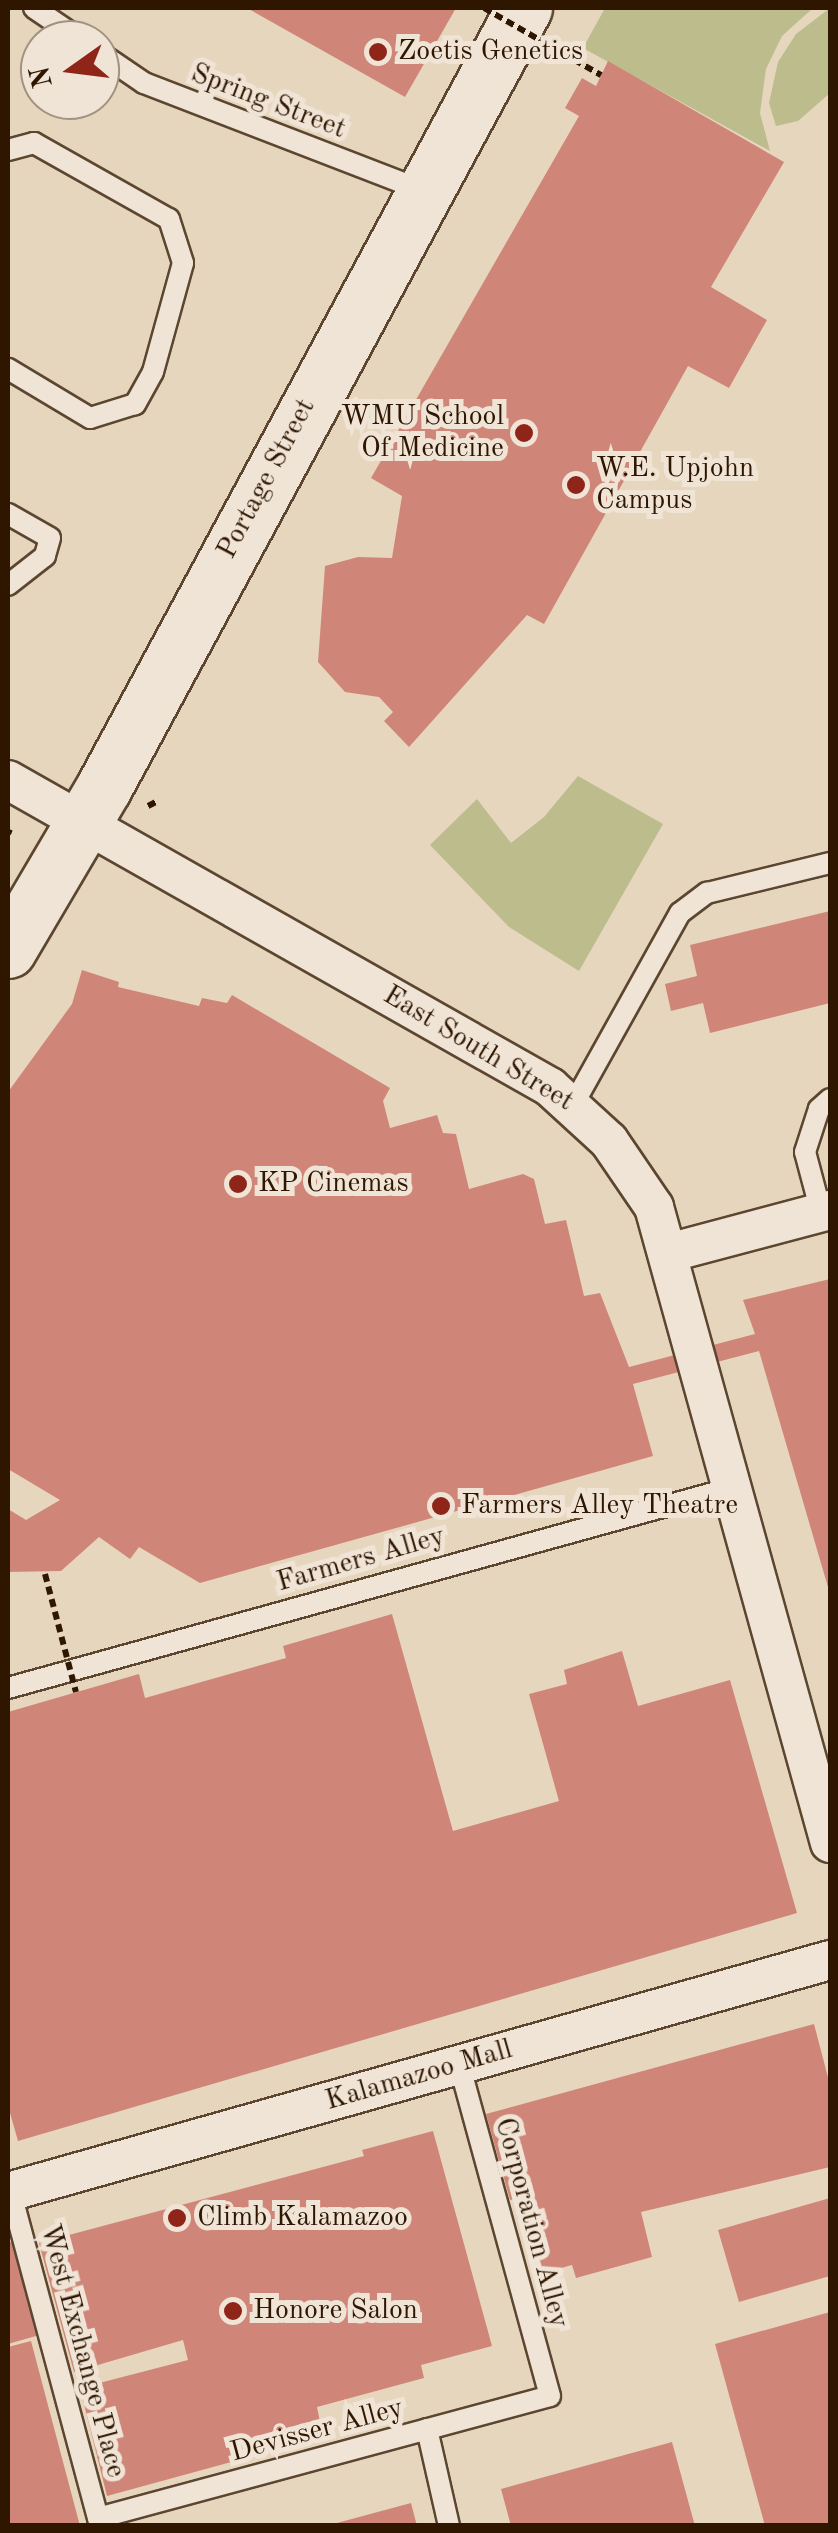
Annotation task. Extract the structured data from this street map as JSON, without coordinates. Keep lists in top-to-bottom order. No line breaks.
{"streets":{"street":["Portage Street","East South Street","Kalamazoo Mall"],"lane":["Spring Street","Farmers Alley","Corporation Alley","West Exchange Place","Devisser Alley"]},"crossings":[["Spring Street","Portage Street"],["Portage Street","East South Street"],["East South Street","Farmers Alley"],["Kalamazoo Mall","Corporation Alley"],["Kalamazoo Mall","West Exchange Place"],["Corporation Alley","Devisser Alley"],["West Exchange Place","Devisser Alley"]],"places":["Zoetis Genetics","WMU School Of Medicine","W.E. Upjohn Campus","KP Cinemas","Farmers Alley Theatre","Climb Kalamazoo","Honore Salon"],"north":"left"}
